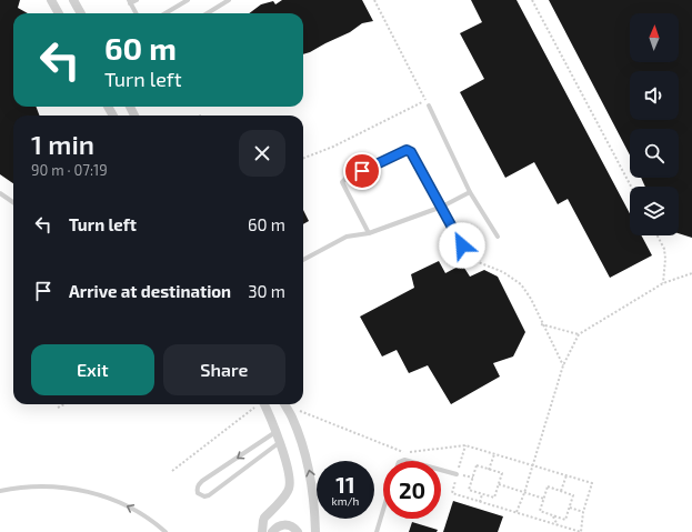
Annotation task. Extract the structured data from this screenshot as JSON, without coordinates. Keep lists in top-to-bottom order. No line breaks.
{"north":"top","page":{"turn":["60 m","Turn left"],"heading":["1 min","90 m · 07:19"],"list":[{"name":"Turn left","value":"60 m"},{"name":"Arrive at destination","value":"30 m"}],"buttons":["Exit","Share"],"speed":"11 km/h","limit":"20"}}
